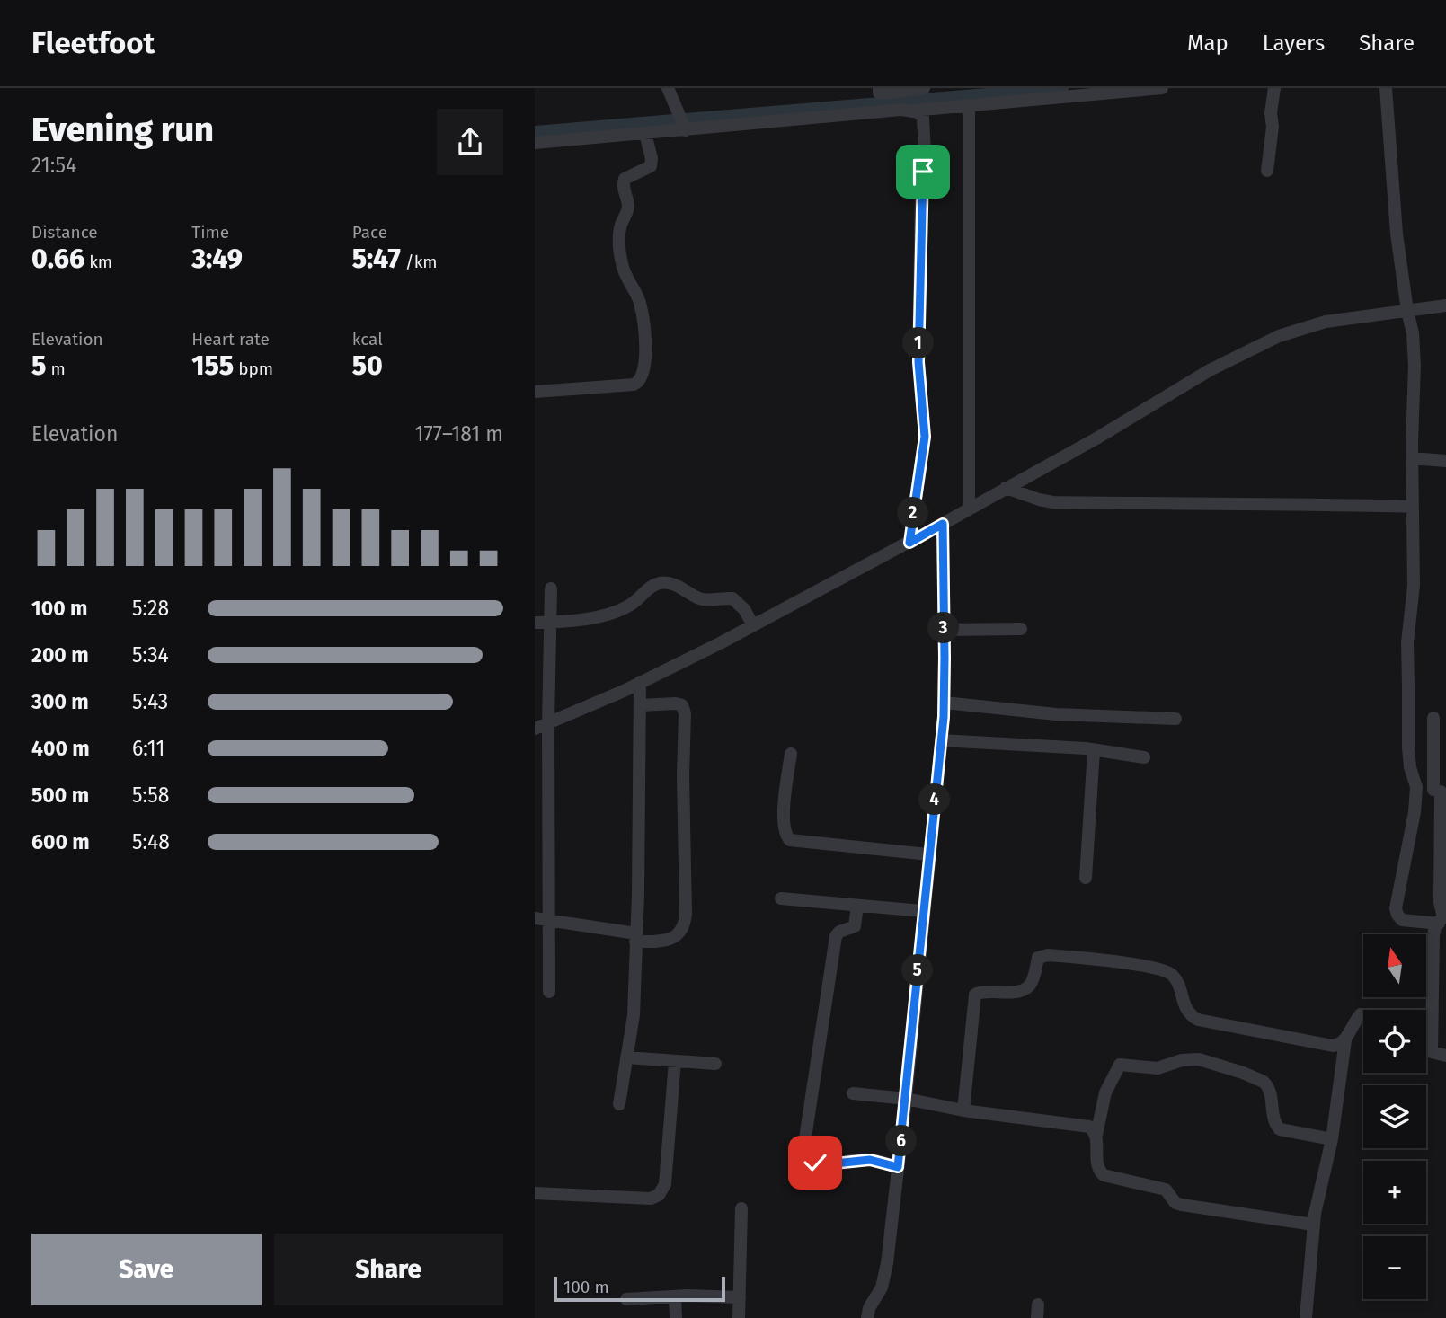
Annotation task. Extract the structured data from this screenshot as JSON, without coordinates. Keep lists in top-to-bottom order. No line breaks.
{"scale_bar":"100 m","north":"top","page":{"header":"Fleetfoot","nav":["Map","Layers","Share"],"heading":["Evening run","21:54"],"stats":[["Distance","0.66 km"],["Time","3:49"],["Pace","5:47 /km"],["Elevation","5 m"],["Heart rate","155 bpm"],["kcal","50"]],"pins":["1","2","3","4","5","6"],"chart":["Elevation","177–181 m"],"list":[{"name":"100 m","note":"5:28"},{"name":"200 m","note":"5:34"},{"name":"300 m","note":"5:43"},{"name":"400 m","note":"6:11"},{"name":"500 m","note":"5:58"},{"name":"600 m","note":"5:48"}],"map_buttons":["+","−"],"buttons":["Save","Share"],"scale":"100 m"}}
